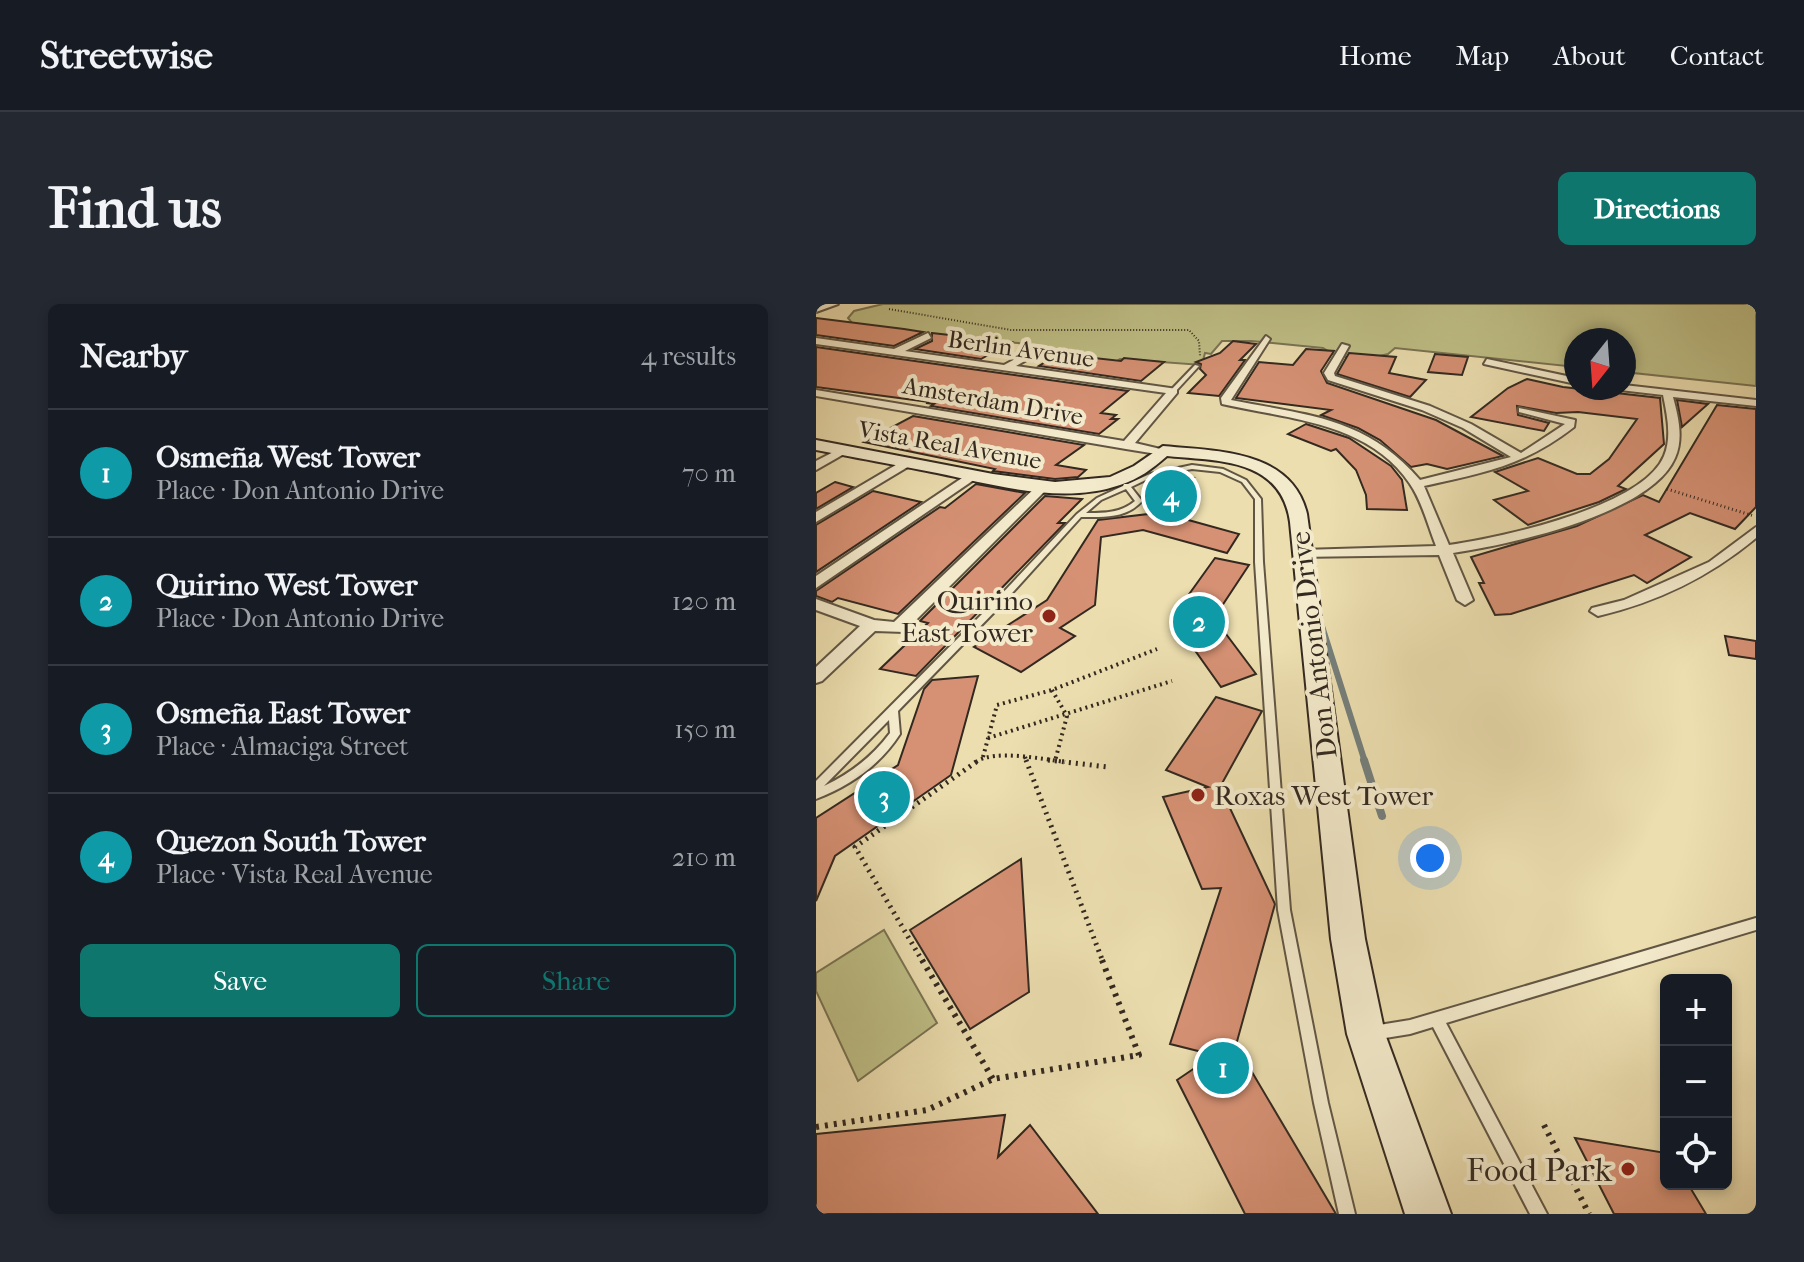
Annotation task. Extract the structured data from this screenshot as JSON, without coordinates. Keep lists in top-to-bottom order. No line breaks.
{"streets":{"street":["Berlin Avenue","Amsterdam Drive","Vista Real Avenue","Don Antonio Drive"]},"crossings":[["Amsterdam Drive","Vista Real Avenue"],["Amsterdam Drive","Don Antonio Drive"],["Vista Real Avenue","Don Antonio Drive"]],"places":["Quirino East Tower","Roxas West Tower","Food Park"],"north":"bottom","page":{"header":"Streetwise","nav":["Home","Map","About","Contact"],"buttons":["Directions",["Save","Share"]],"title":"Find us","heading":["Nearby","4 results"],"list":[{"mark":"1","name":"Osmeña West Tower","note":"Place · Don Antonio Drive","value":"70 m"},{"mark":"2","name":"Quirino West Tower","note":"Place · Don Antonio Drive","value":"120 m"},{"mark":"3","name":"Osmeña East Tower","note":"Place · Almaciga Street","value":"150 m"},{"mark":"4","name":"Quezon South Tower","note":"Place · Vista Real Avenue","value":"210 m"}],"pins":["4","2","3","1"],"map_buttons":["+","−"]}}
